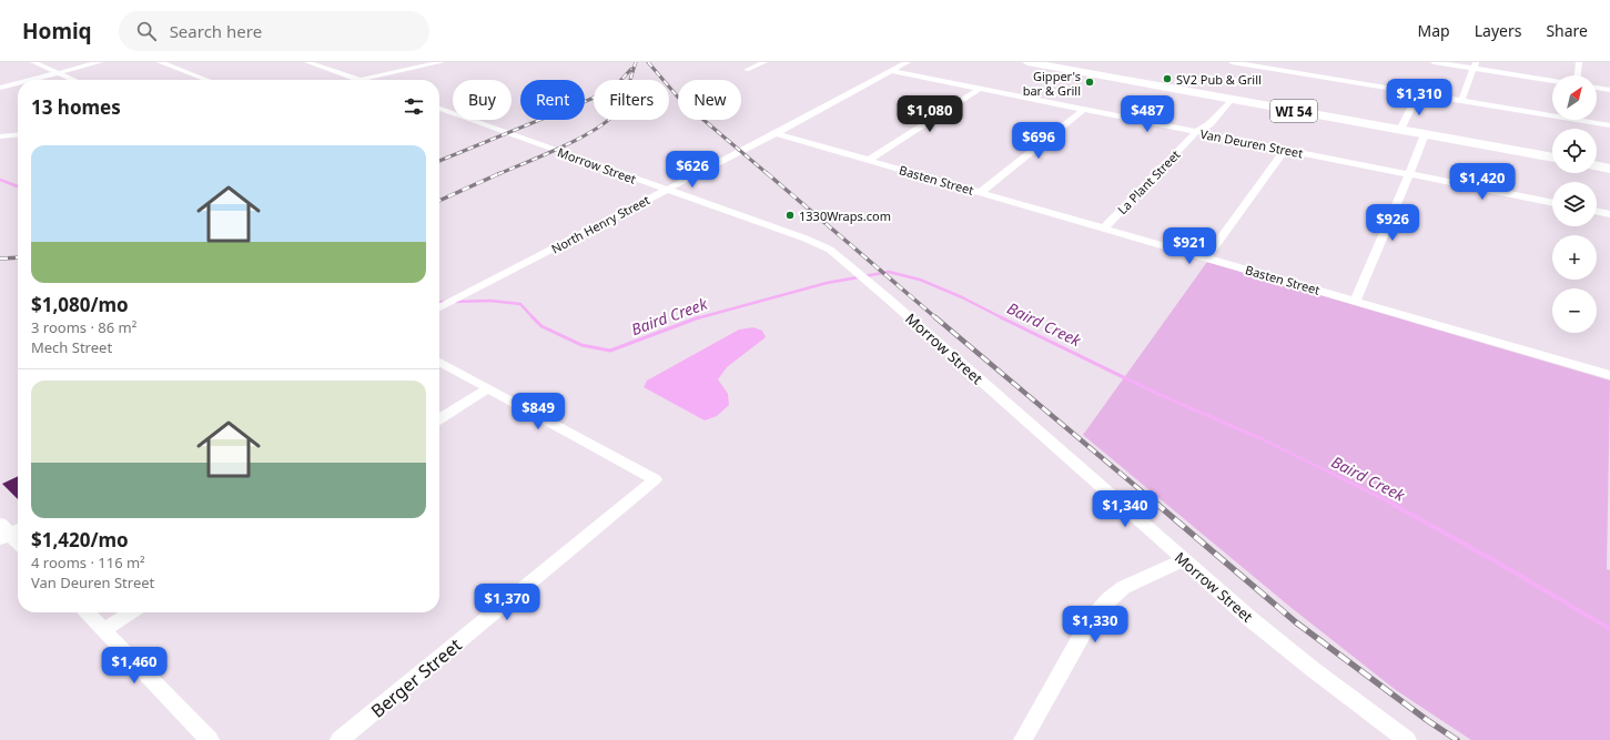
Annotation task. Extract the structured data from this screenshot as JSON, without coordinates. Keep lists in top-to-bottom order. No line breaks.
{"streets":{"main road":["WI 54"],"street":["Van Deuren Street","Morrow Street","Basten Street","La Plant Street","North Henry Street","Berger Street"]},"crossings":[["WI 54","La Plant Street"],["Van Deuren Street","La Plant Street"],["Van Deuren Street","North Henry Street"],["Morrow Street","North Henry Street"],["Basten Street","La Plant Street"],["Basten Street","North Henry Street"]],"water":["Baird Creek"],"places":["SV2 Pub & Grill","Gipper's bar & Grill","1330Wraps.com"],"north":"top right","page":{"header":"Homiq","search":"Search here","nav":["Map","Layers","Share"],"map_buttons":["+","−"],"price":["$1,310","$1,080","$487","$696","$626","$1,420","$926","$921","$849","$1,340","$1,370","$1,330","$1,460"],"chip":["Buy","Rent","Filters","New"],"heading":"13 homes","list":[{"name":"$1,080/mo","note":"3 rooms · 86 m² · Mech Street"},{"name":"$1,420/mo","note":"4 rooms · 116 m² · Van Deuren Street"}]}}
